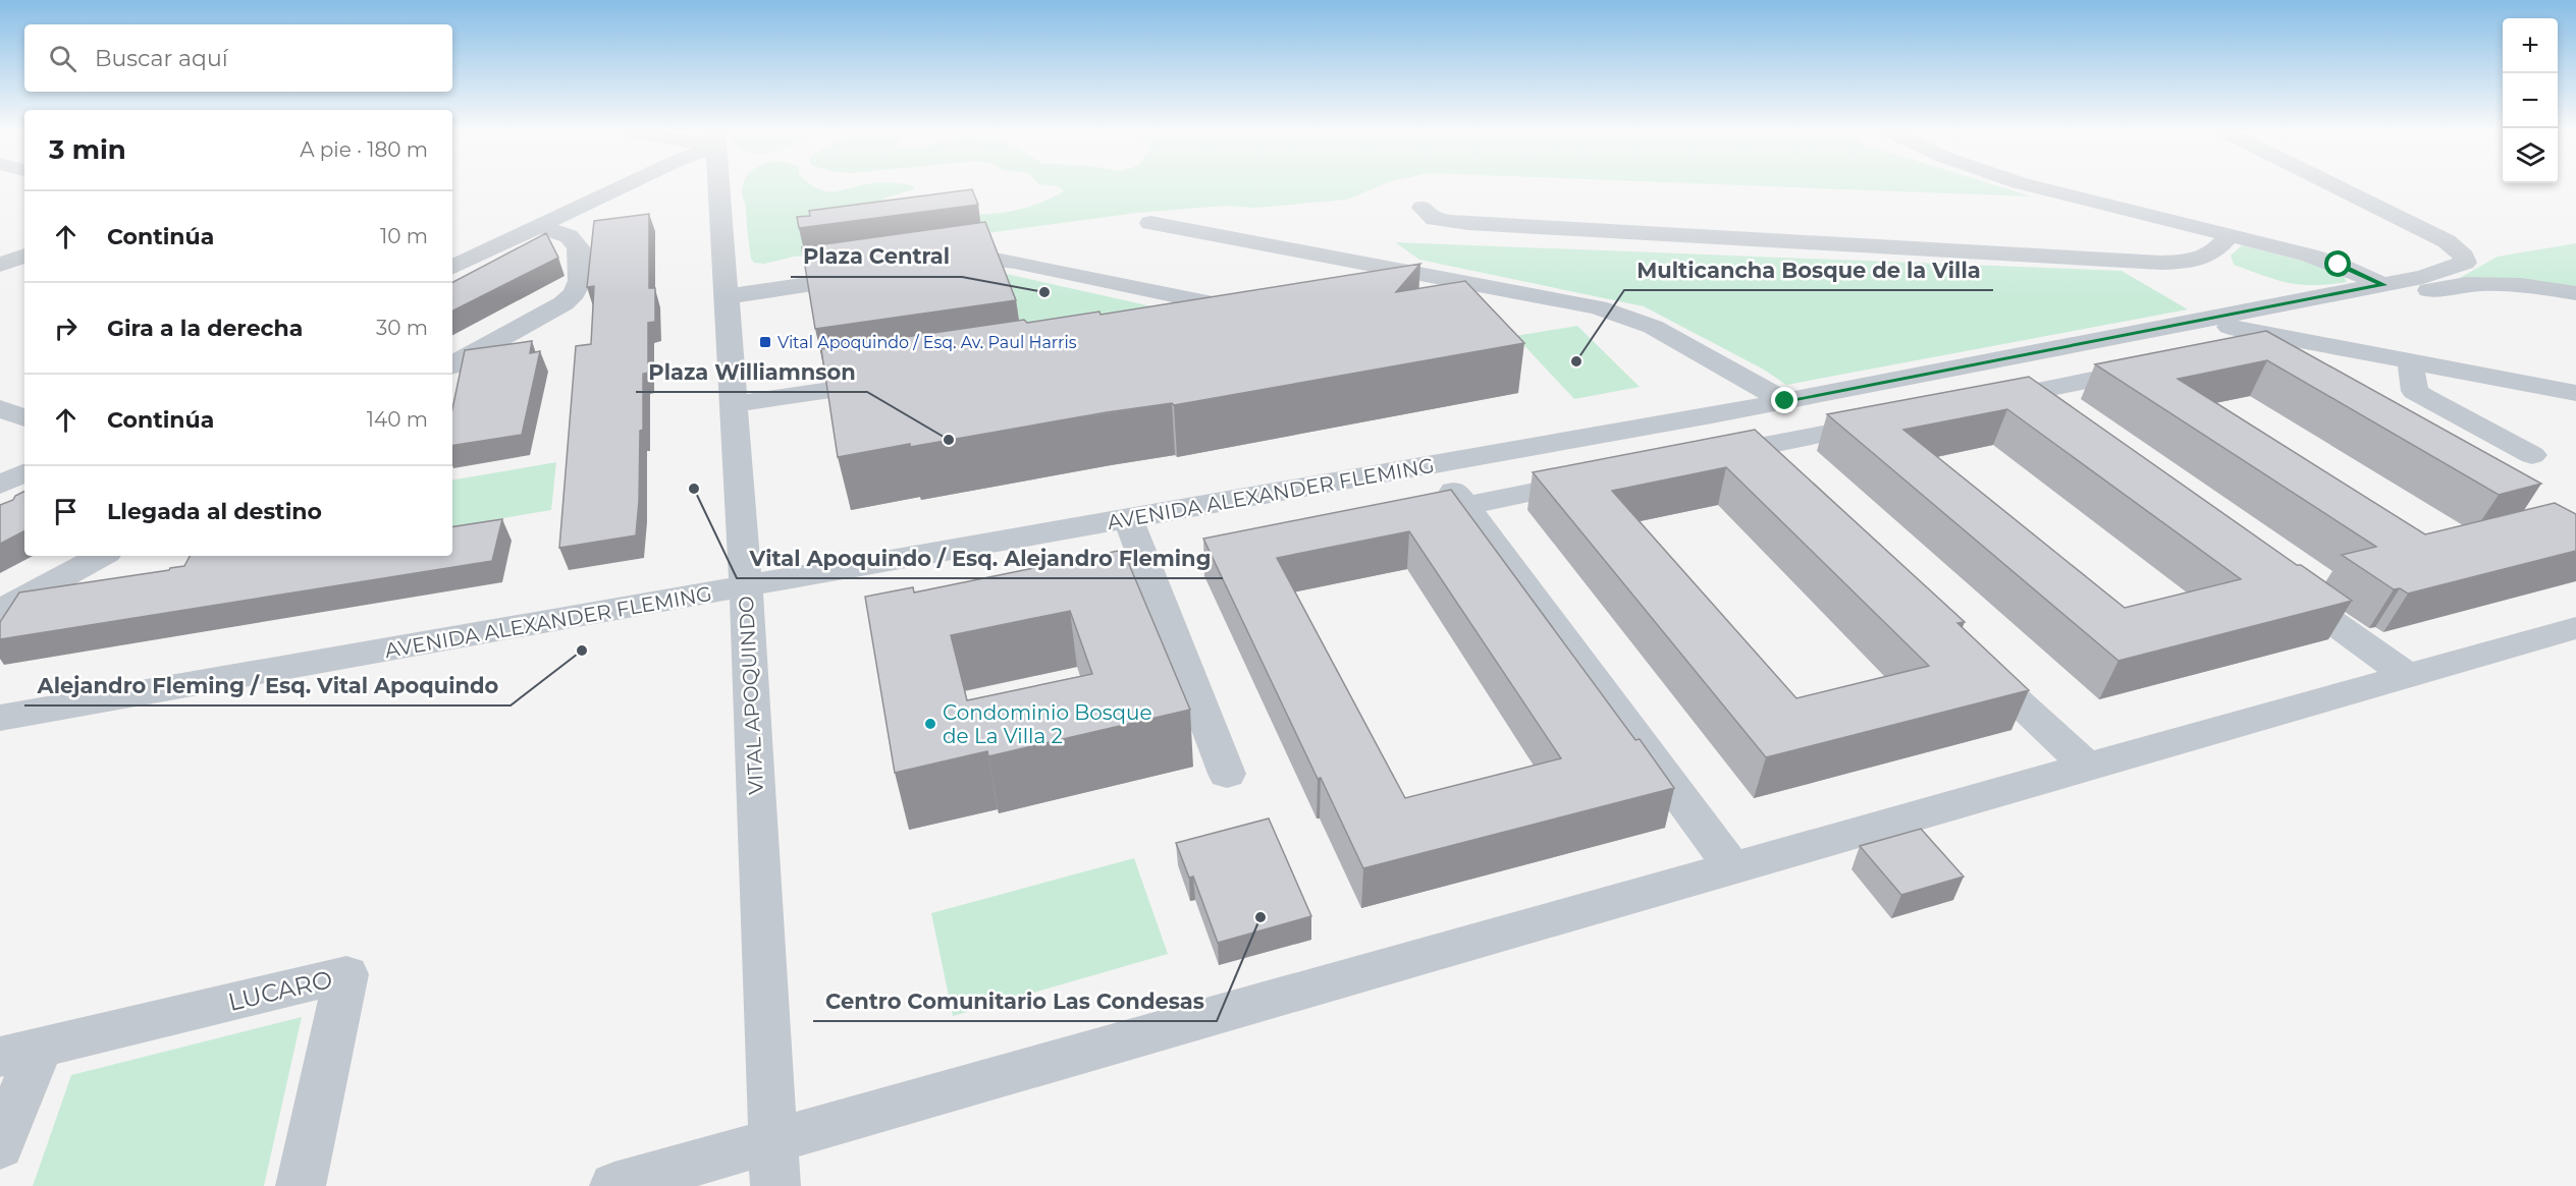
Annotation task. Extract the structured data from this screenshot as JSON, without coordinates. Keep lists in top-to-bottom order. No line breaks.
{"streets":{"street":["AVENIDA ALEXANDER FLEMING","VITAL APOQUINDO","LUCARO"]},"crossings":[["AVENIDA ALEXANDER FLEMING","VITAL APOQUINDO"]],"places":{"other":["Plaza Central","Multicancha Bosque de la Villa","Plaza Williamnson","Vital Apoquindo / Esq. Alejandro Fleming","Alejandro Fleming / Esq. Vital Apoquindo","Condominio Bosque de La Villa 2","Centro Comunitario Las Condesas"],"transit":["Vital Apoquindo / Esq. Av. Paul Harris"]},"page":{"map_buttons":["+","−"],"search":"Buscar aquí","heading":["3 min","A pie · 180 m"],"list":[["Continúa","10 m"],["Gira a la derecha","30 m"],["Continúa","140 m"],"Llegada al destino"]}}
